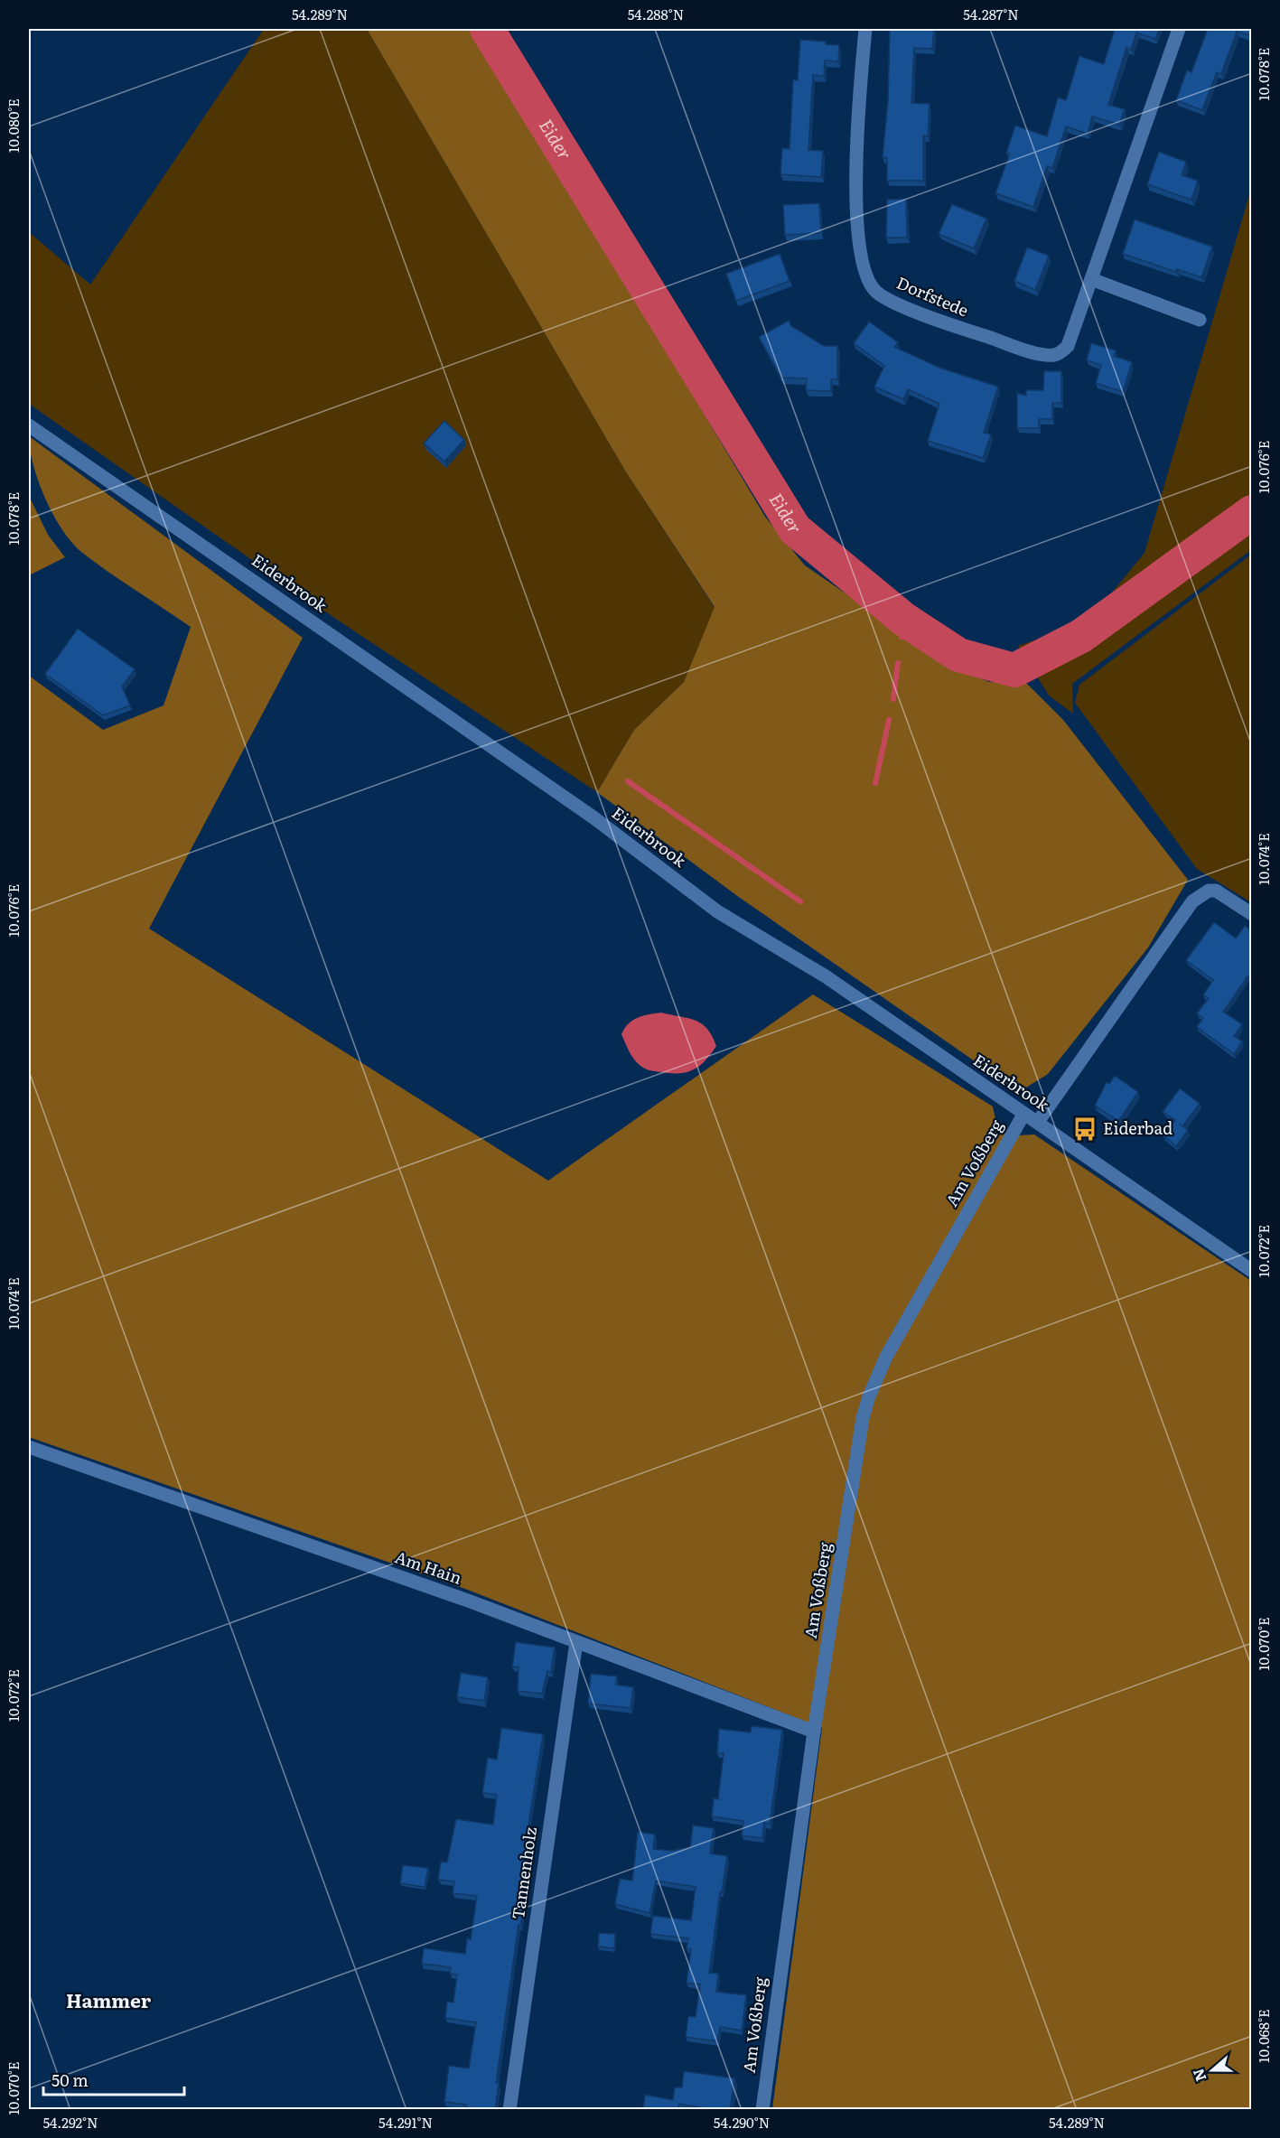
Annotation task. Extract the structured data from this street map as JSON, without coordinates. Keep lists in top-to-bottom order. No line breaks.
{"streets":{"street":["Dorfstede","Eiderbrook","Am Voßberg","Am Hain","Tannenholz"]},"crossings":[["Eiderbrook","Am Voßberg"],["Am Voßberg","Am Hain"],["Am Hain","Tannenholz"]],"districts":["Hammer"],"water":["Eider"],"places":{"bus stop":["Eiderbad"]},"scale_bar":"50 m","north":"left","coordinates":["54.289°N","54.288°N","54.287°N","10.078°E","10.080°E","10.076°E","10.074°E","10.072°E","10.070°E","10.068°E","54.292°N","54.291°N","54.290°N"]}
